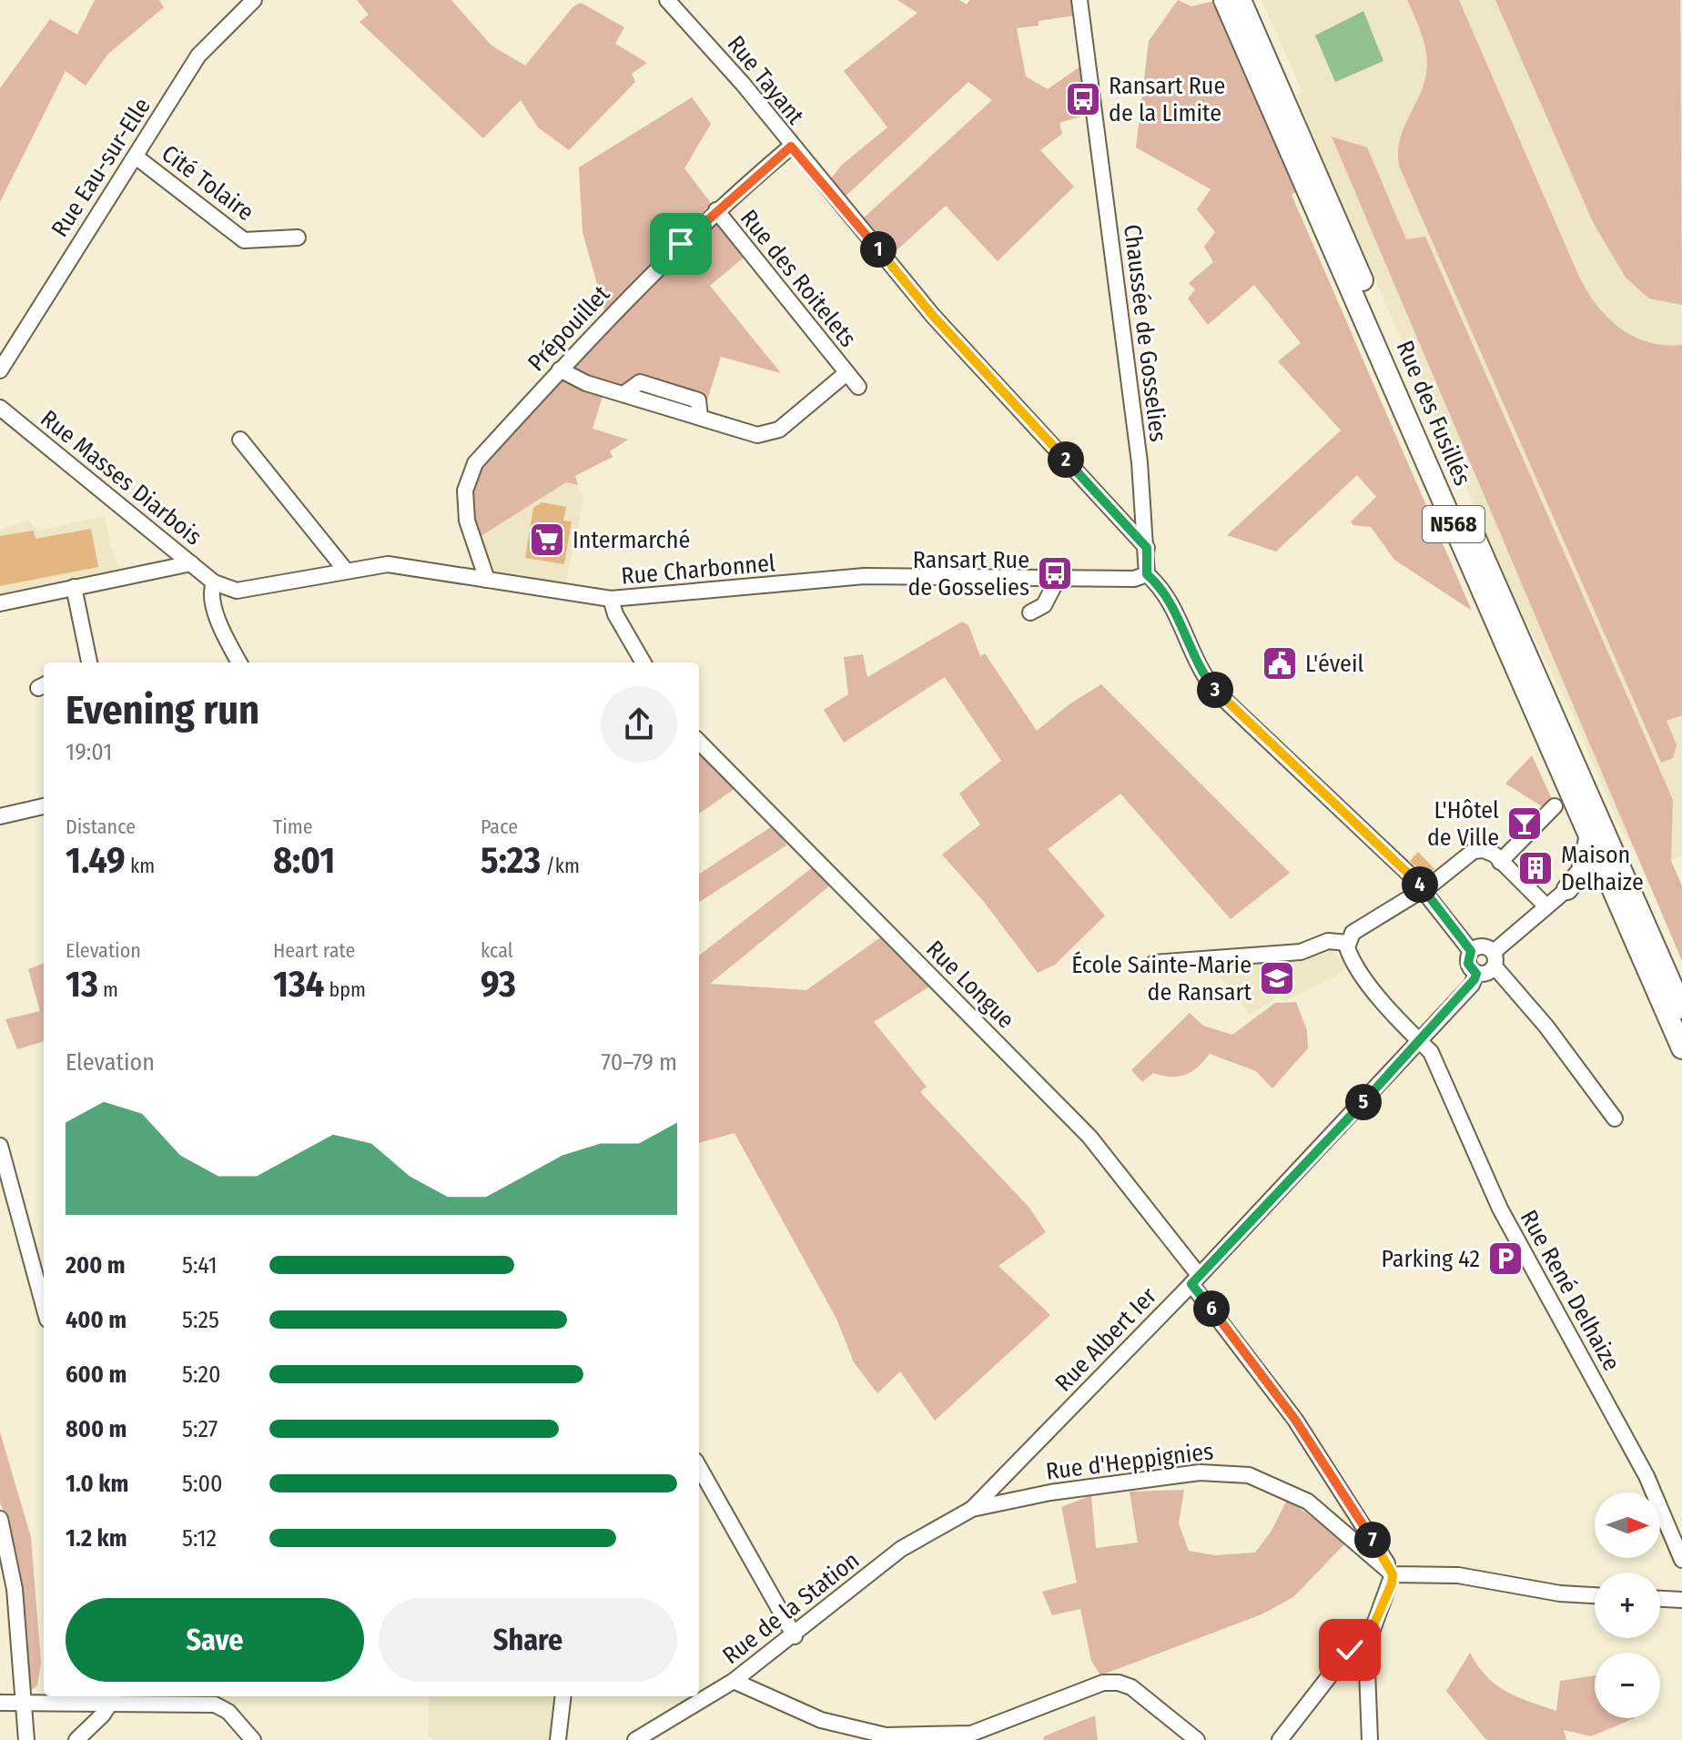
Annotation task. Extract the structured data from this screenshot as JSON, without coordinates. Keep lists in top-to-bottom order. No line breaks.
{"streets":{"highway":["Rue des Fusillés","N568"],"street":["Rue Tayant","Rue Eau-sur-Elle","Cité Tolaire","Rue des Roitelets","Prépouillet","Chaussée de Gosselies","Rue Masses Diarbois","Rue Charbonnel","Rue Longue","Rue René Delhaize","Rue Albert Ier","Rue d'Heppignies","Rue de la Station"]},"crossings":[["Rue Tayant","Prépouillet"],["Rue Tayant","Chaussée de Gosselies"],["Rue Eau-sur-Elle","Cité Tolaire"],["Rue des Roitelets","Prépouillet"],["Prépouillet","Rue Charbonnel"],["Chaussée de Gosselies","Rue Charbonnel"],["Rue Masses Diarbois","Rue Charbonnel"],["Rue Longue","Rue Albert Ier"],["Rue Longue","Rue d'Heppignies"],["Rue René Delhaize","Rue Albert Ier"],["Rue Albert Ier","Rue d'Heppignies"],["Rue Albert Ier","Rue de la Station"],["Rue d'Heppignies","Rue de la Station"]],"places":{"bus stop":["Ransart Rue de la Limite","Ransart Rue de Gosselies"],"supermarket":["Intermarché"],"public building":["L'éveil"],"bar":["L'Hôtel de Ville"],"building":["Maison Delhaize"],"school or university":["École Sainte-Marie de Ransart"],"parking":["Parking 42"]},"north":"right","page":{"pins":["1","2","3","4","5","6","7"],"heading":["Evening run","19:01"],"stats":[["Distance","1.49 km"],["Time","8:01"],["Pace","5:23 /km"],["Elevation","13 m"],["Heart rate","134 bpm"],["kcal","93"]],"chart":["Elevation","70–79 m"],"list":[{"name":"200 m","note":"5:41"},{"name":"400 m","note":"5:25"},{"name":"600 m","note":"5:20"},{"name":"800 m","note":"5:27"},{"name":"1.0 km","note":"5:00"},{"name":"1.2 km","note":"5:12"}],"map_buttons":["+","−"],"buttons":["Save","Share"]}}
